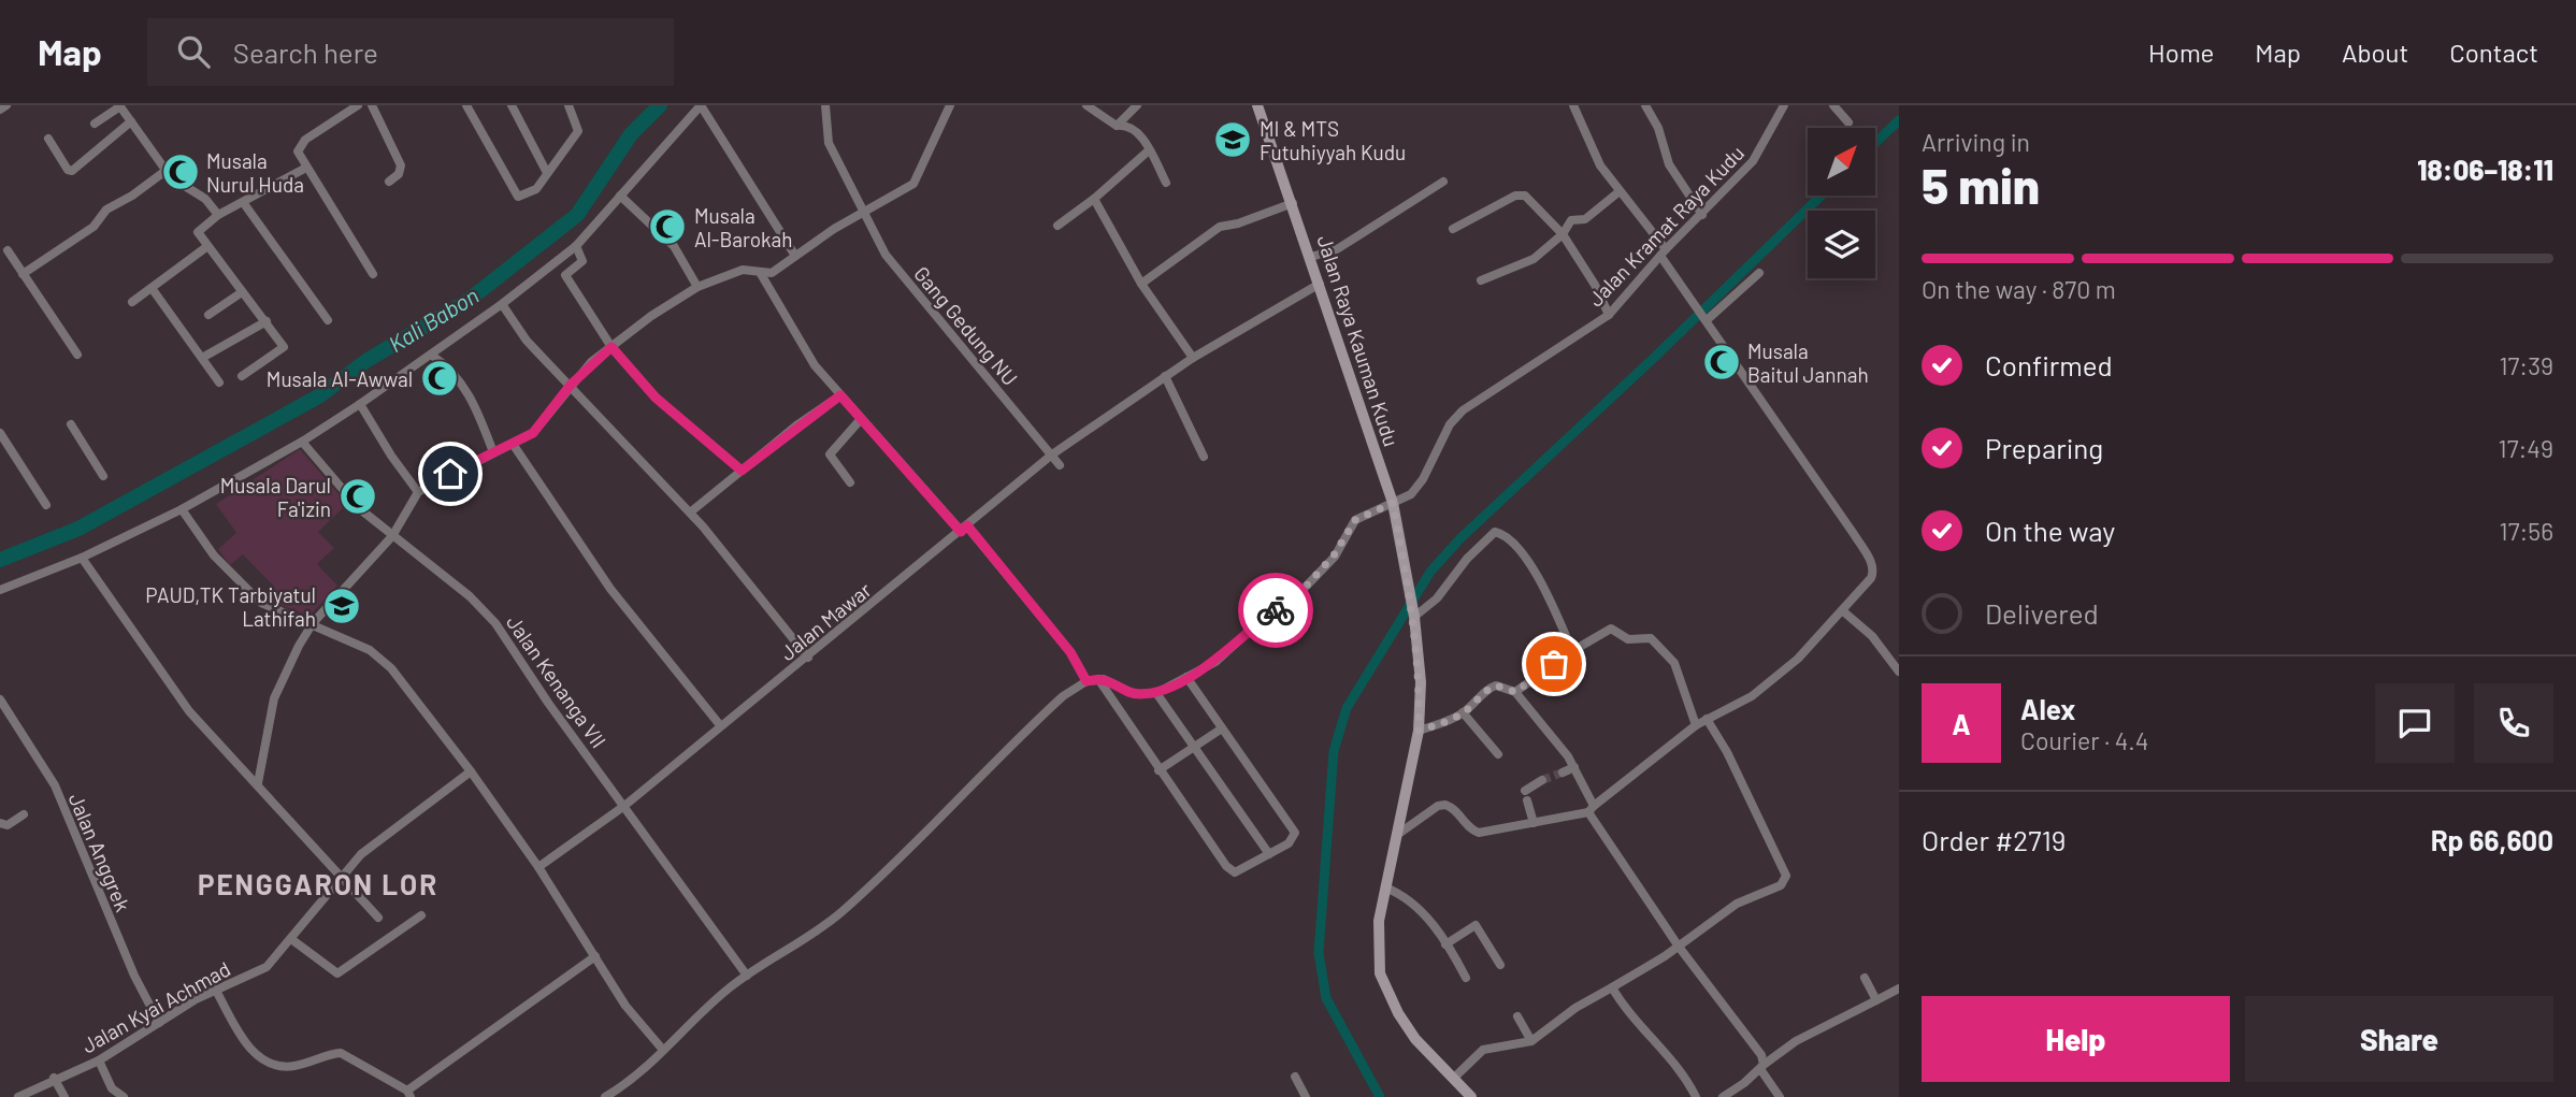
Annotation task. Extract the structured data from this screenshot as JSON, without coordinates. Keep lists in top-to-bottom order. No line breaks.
{"streets":{"street":["Jalan Kramat Raya Kudu","Gang Gedung NU","Jalan Raya Kauman Kudu","Jalan Mawar","Jalan Kenanga VII","Jalan Anggrek","Jalan Kyai Achmad"]},"crossings":[["Jalan Kramat Raya Kudu","Jalan Raya Kauman Kudu"],["Gang Gedung NU","Jalan Mawar"],["Jalan Raya Kauman Kudu","Jalan Mawar"],["Jalan Mawar","Jalan Kenanga VII"],["Jalan Anggrek","Jalan Kyai Achmad"]],"districts":["PENGGARON LOR"],"water":["Kali Babon"],"places":{"school or university":["MI & MTS Futuhiyyah Kudu","PAUD,TK Tarbiyatul Lathifah"],"mosque":["Musala Nurul Huda","Musala Al-Barokah","Musala Baitul Jannah","Musala Al-Awwal","Musala Darul Fa'izin"]},"north":"top right","page":{"header":"Map","search":"Search here","nav":["Home","Map","About","Contact"],"heading":["5 min","Arriving in","18:06–18:11"],"panel":["Alex","Courier · 4.4","Order #2719","Rp 66,600"],"bar":"On the way · 870 m","list":[["Confirmed","17:39"],["Preparing","17:49"],["On the way","17:56"],"Delivered"],"round":"A","buttons":["Help","Share"]}}
